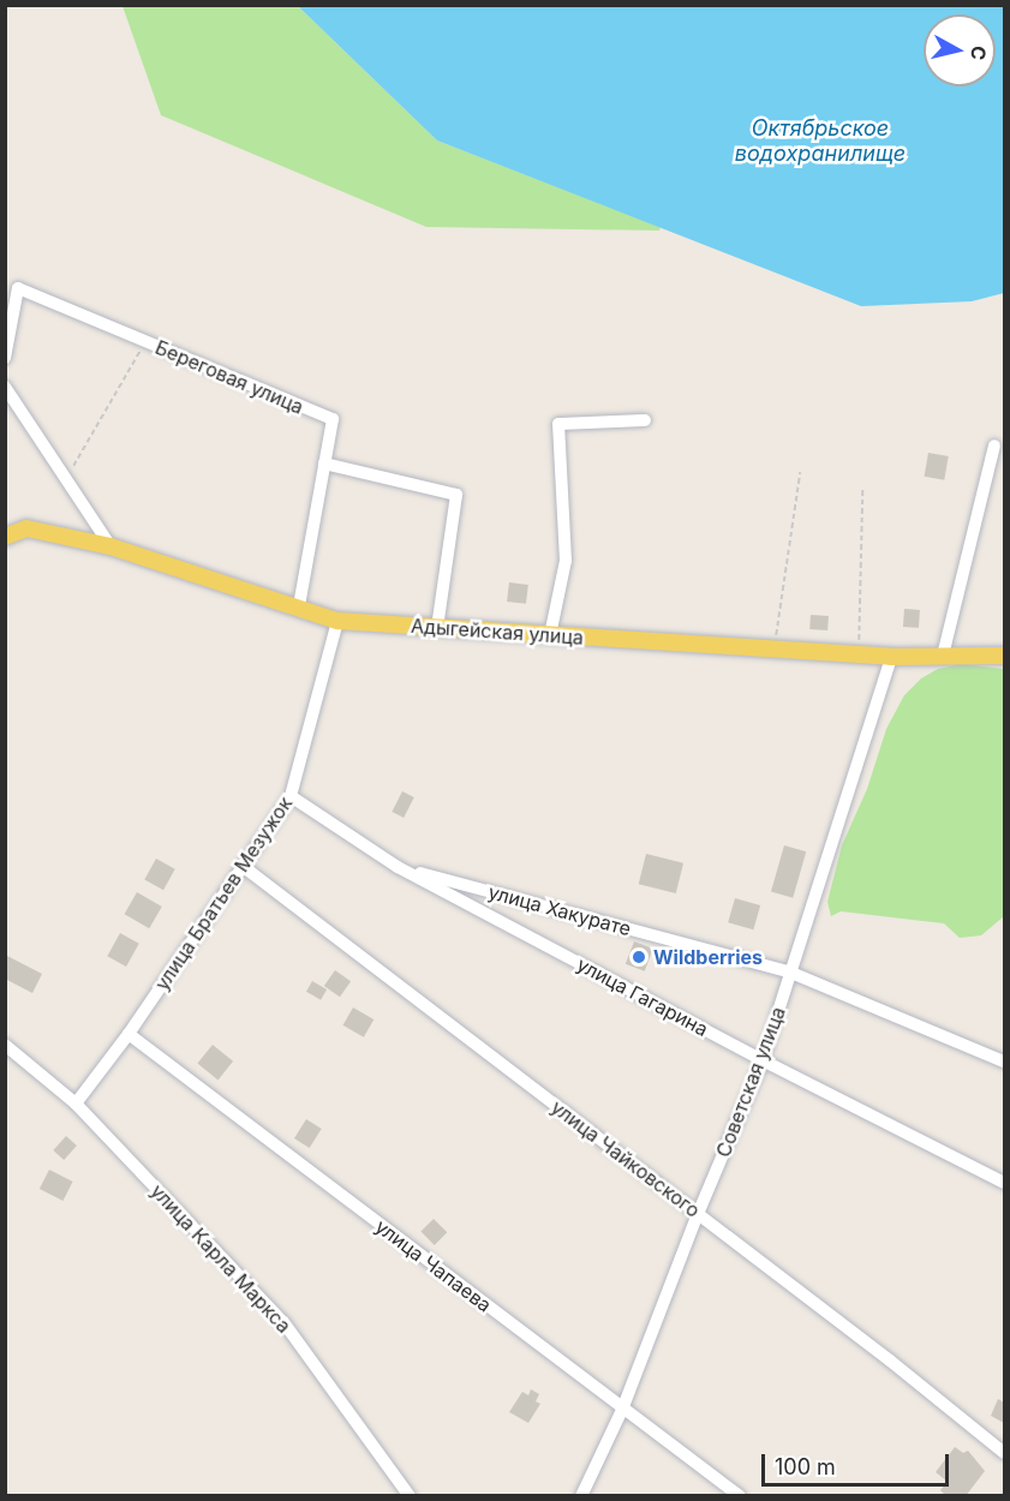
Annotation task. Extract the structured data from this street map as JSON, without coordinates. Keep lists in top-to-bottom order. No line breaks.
{"streets":{"main road":["Адыгейская улица"],"street":["Береговая улица","улица Братьев Мезужок","улица Хакурате","улица Гагарина","Советская улица","улица Чайковского","улица Карла Маркса","улица Чапаева"]},"crossings":[["Береговая улица","Адыгейская улица"],["Адыгейская улица","улица Братьев Мезужок"],["Адыгейская улица","Советская улица"],["улица Братьев Мезужок","улица Гагарина"],["улица Братьев Мезужок","улица Чайковского"],["улица Братьев Мезужок","улица Карла Маркса"],["улица Братьев Мезужок","улица Чапаева"],["улица Хакурате","улица Гагарина"],["улица Хакурате","Советская улица"],["улица Гагарина","Советская улица"],["Советская улица","улица Чайковского"],["Советская улица","улица Чапаева"]],"water":["Октябрьское водохранилище"],"places":["Wildberries"],"scale_bar":"100 m","north":"right"}
